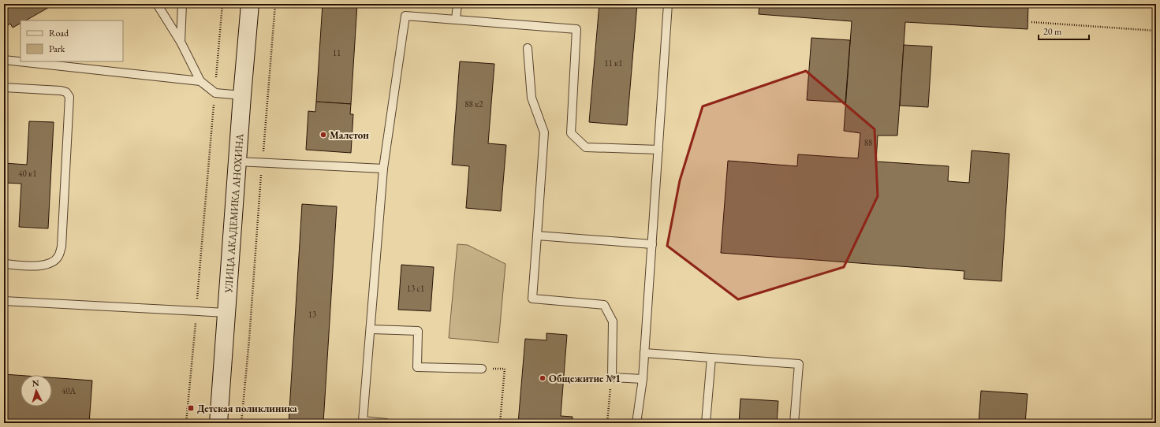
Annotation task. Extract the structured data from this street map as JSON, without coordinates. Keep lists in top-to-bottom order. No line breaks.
{"streets":{"street":["УЛИЦА АКАДЕМИКА АНОХИНА"]},"places":{"other":["Малетон","Общежитие №1"],"transit":["Детская поликлиника"]},"house_numbers":["11","11 к1","88 к2","88","40 к1","13 с1","13","40А"],"legend":["Road","Park"],"scale_bar":"20 m","north":"top"}
